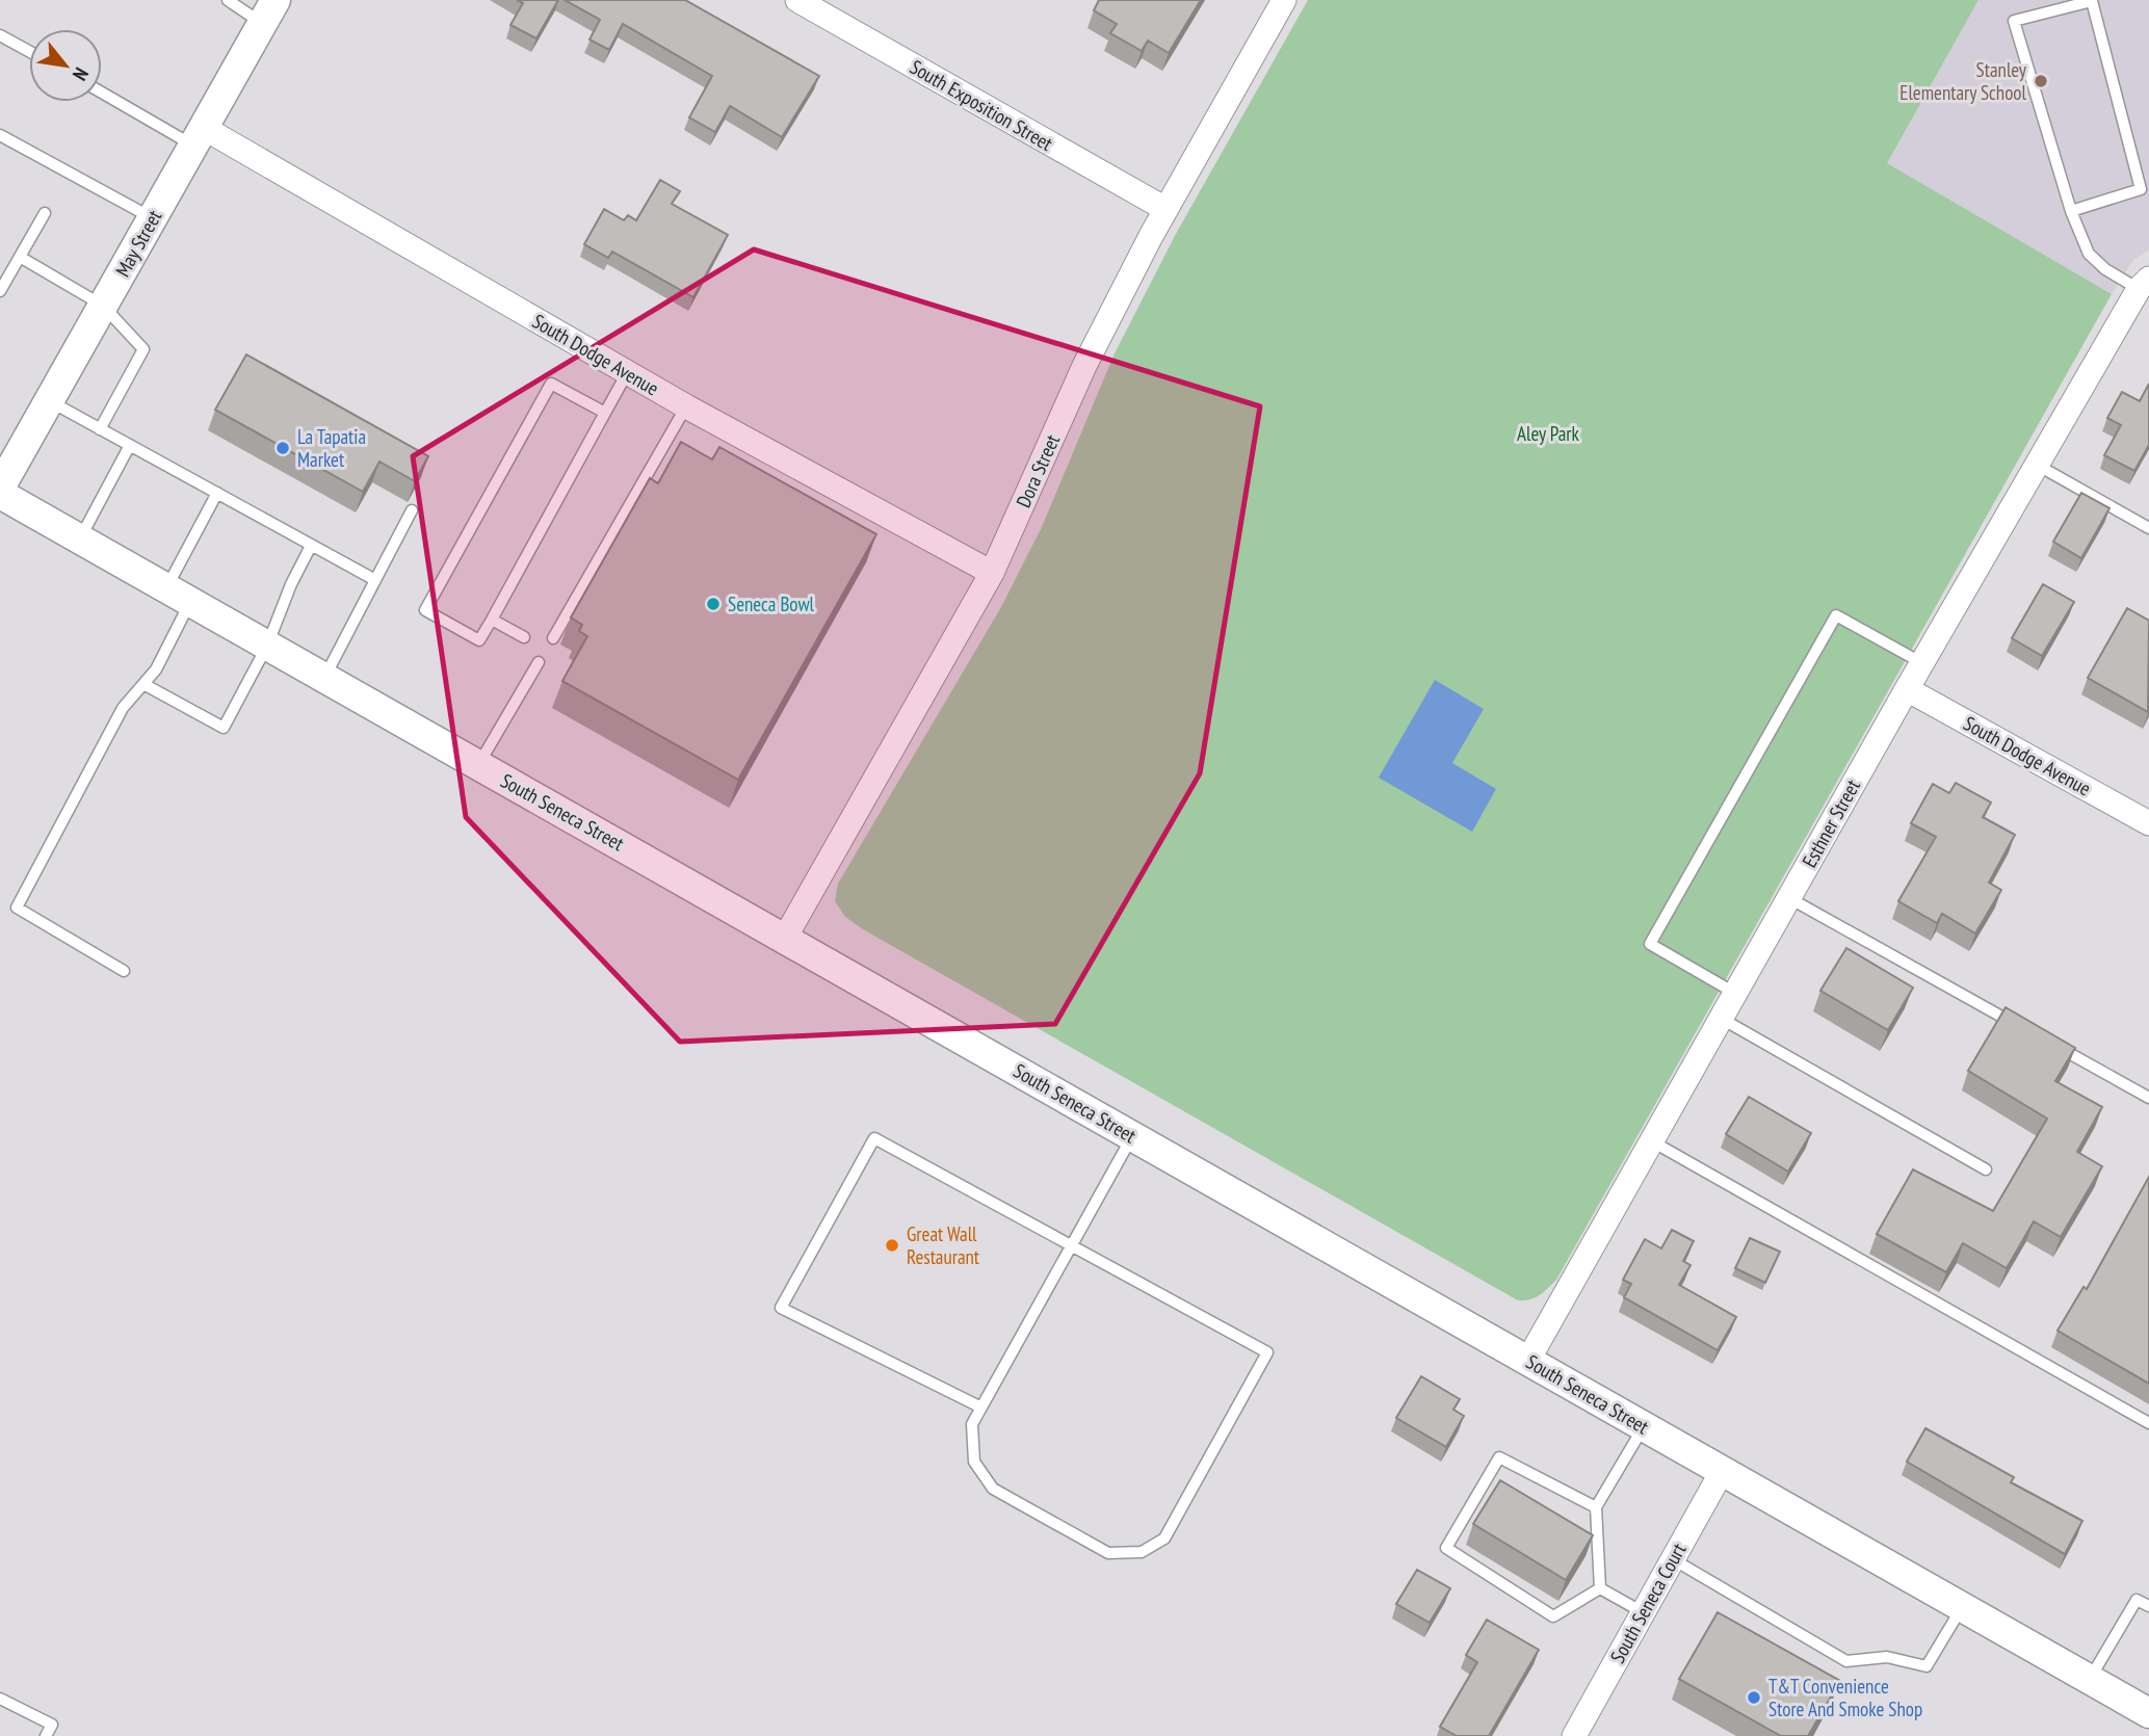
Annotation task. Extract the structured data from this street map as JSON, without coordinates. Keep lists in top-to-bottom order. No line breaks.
{"streets":{"street":["South Exposition Street","May Street","South Dodge Avenue","Dora Street","South Seneca Street","Esthner Street","South Seneca Court"]},"crossings":[["South Exposition Street","Dora Street"],["May Street","South Dodge Avenue"],["South Dodge Avenue","Dora Street"],["South Dodge Avenue","Esthner Street"],["Dora Street","South Seneca Street"],["South Seneca Street","Esthner Street"],["South Seneca Street","South Seneca Court"]],"parks":["Aley Park"],"places":["Stanley Elementary School","La Tapatia Market","Seneca Bowl","Great Wall Restaurant","T&T Convenience Store And Smoke Shop"],"north":"bottom right"}
